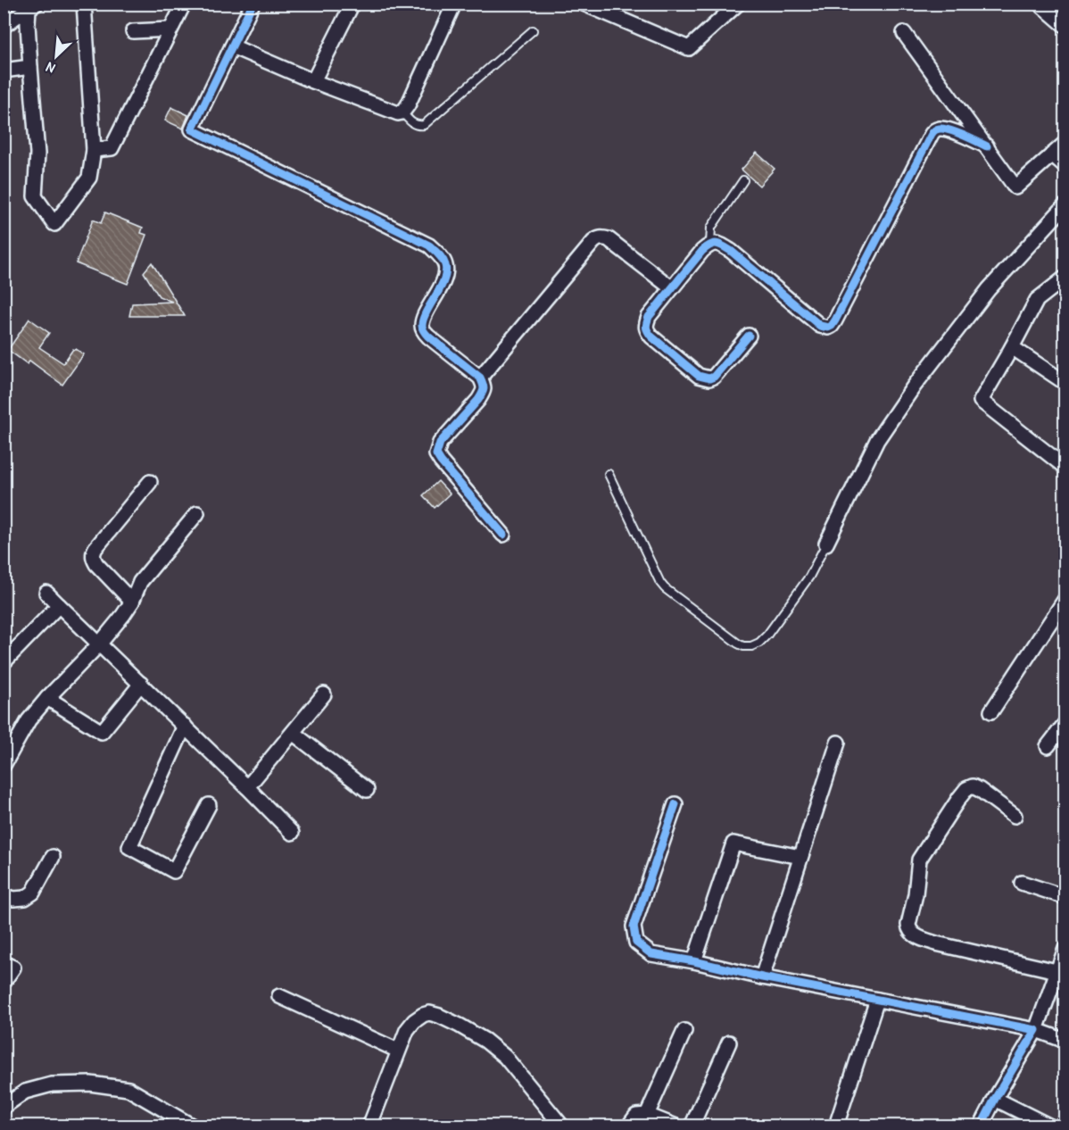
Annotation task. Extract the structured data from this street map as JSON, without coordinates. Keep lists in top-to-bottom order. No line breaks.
{"north":"bottom left"}
